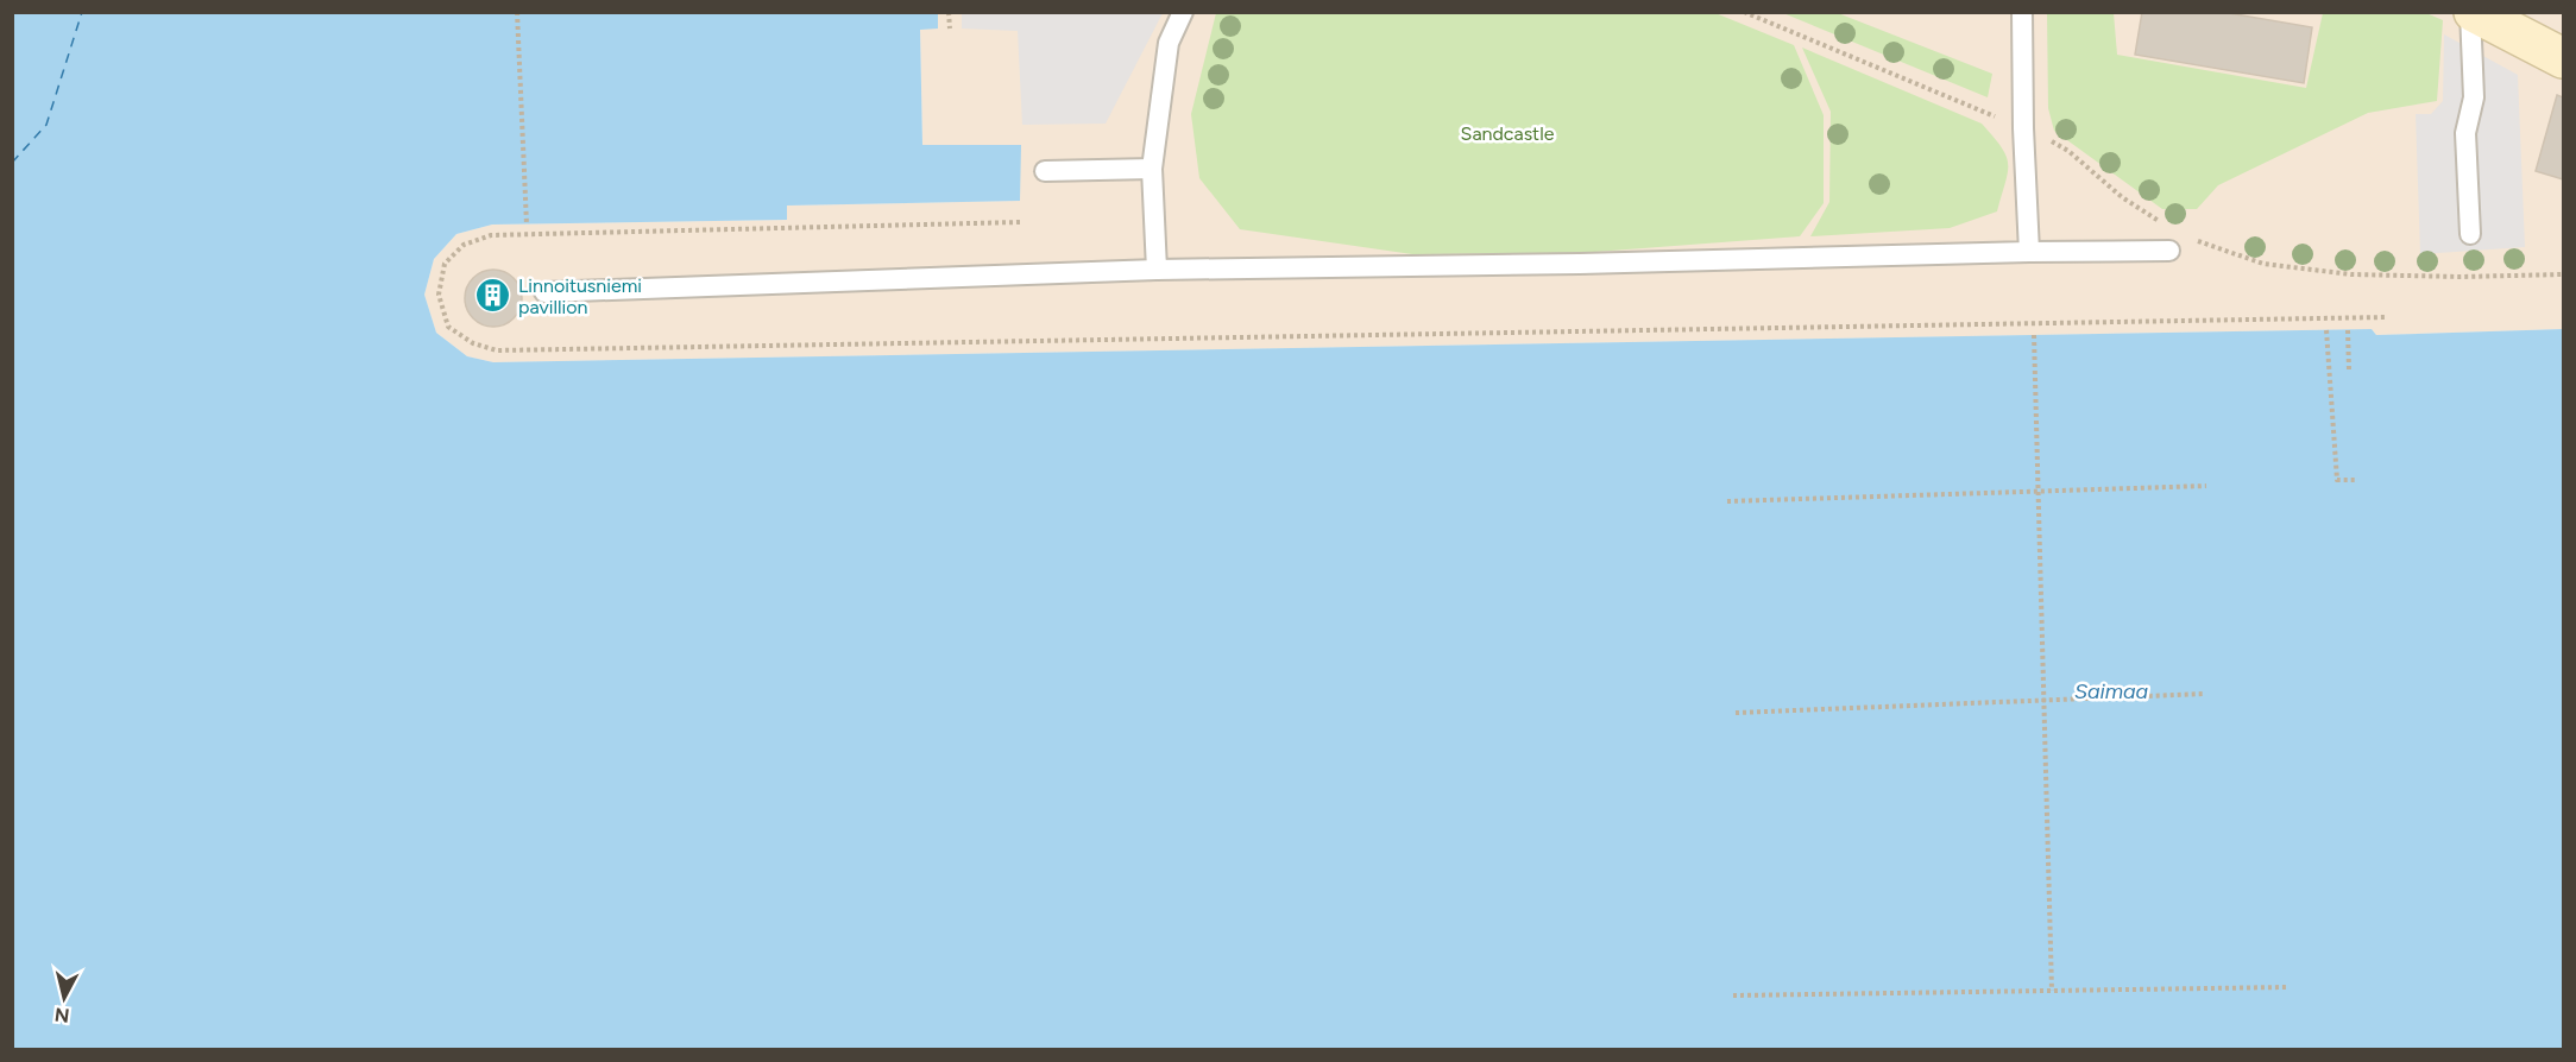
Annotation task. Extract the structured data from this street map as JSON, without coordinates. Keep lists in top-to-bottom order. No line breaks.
{"water":["Saimaa"],"parks":["Sandcastle"],"places":{"building":["Linnoitusniemi pavillion"]},"north":"bottom"}
